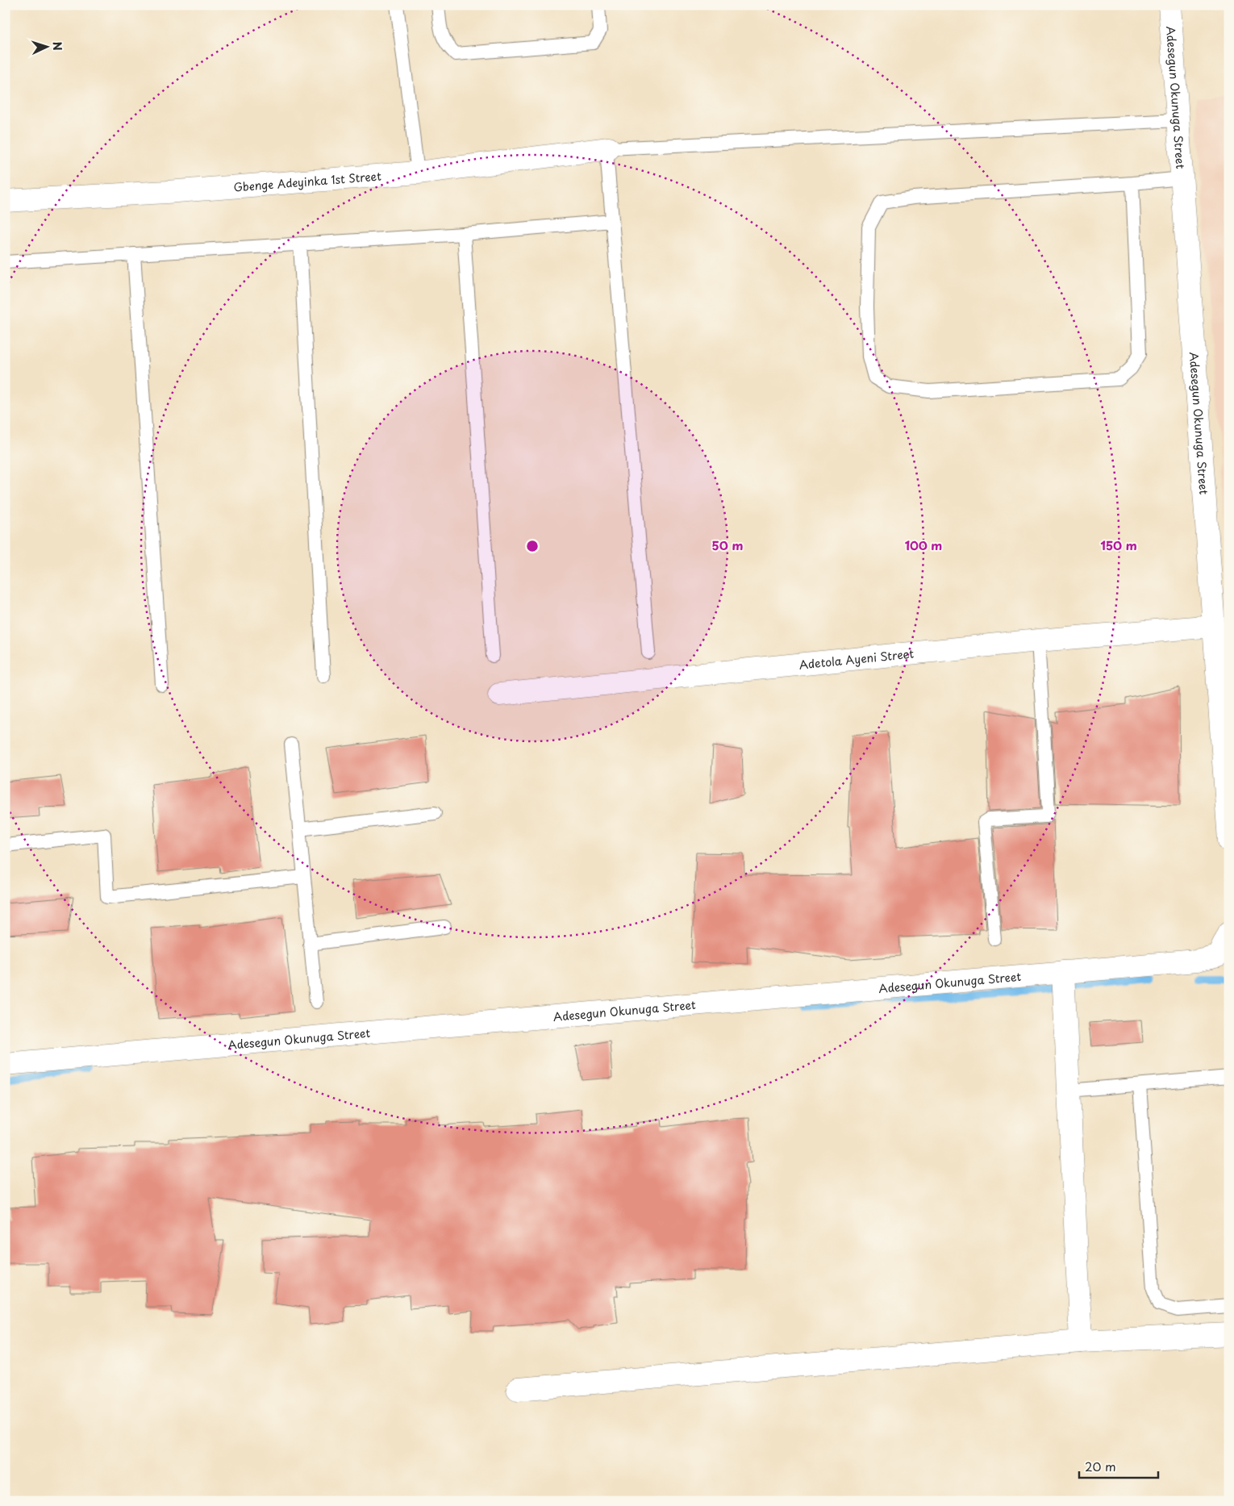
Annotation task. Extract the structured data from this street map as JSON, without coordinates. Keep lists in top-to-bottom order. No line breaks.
{"streets":{"street":["Adesegun Okunuga Street","Gbenge Adeyinka 1st Street","Adetola Ayeni Street"]},"crossings":[["Adesegun Okunuga Street","Adetola Ayeni Street"]],"scale_bar":"20 m","north":"right","rings":["50 m","100 m","150 m"]}
